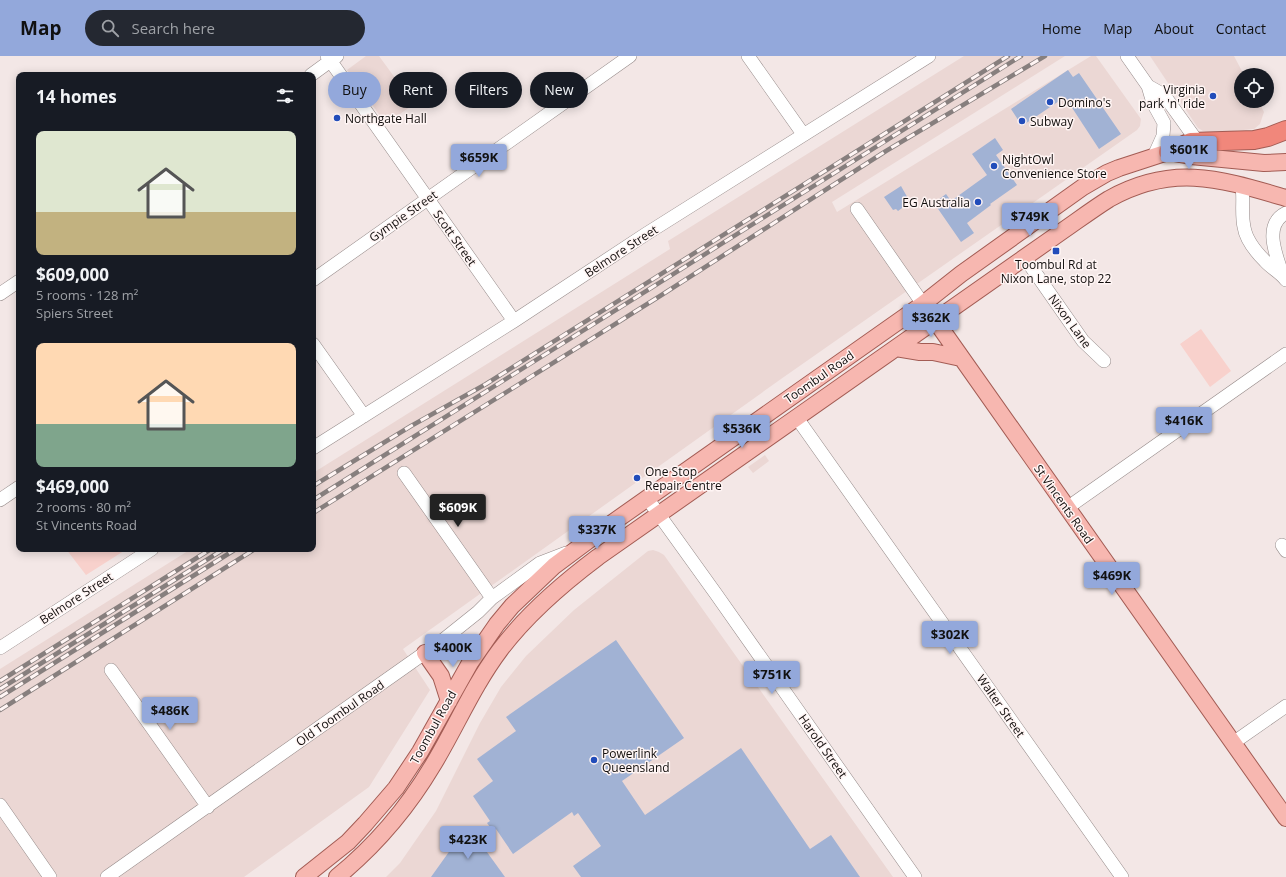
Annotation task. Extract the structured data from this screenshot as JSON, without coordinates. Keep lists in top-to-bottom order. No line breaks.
{"streets":{"main road":["Toombul Road","St Vincents Road"],"street":["Gympie Street","Scott Street","Belmore Street","Nixon Lane","Walter Street","Old Toombul Road","Harold Street"]},"crossings":[["Gympie Street","Scott Street"],["Scott Street","Belmore Street"],["Nixon Lane","Toombul Road"],["Toombul Road","St Vincents Road"],["Toombul Road","Walter Street"],["Toombul Road","Old Toombul Road"],["Toombul Road","Harold Street"]],"places":{"other":["Virginia park 'n' ride","Domino's","Northgate Hall","Subway","NightOwl Convenience Store","EG Australia","One Stop Repair Centre","Powerlink Queensland"],"transit":["Toombul Rd at Nixon Lane, stop 22"]},"page":{"header":"Map","search":"Search here","nav":["Home","Map","About","Contact"],"chip":["Buy","Rent","Filters","New"],"heading":"14 homes","list":[{"name":"$609,000","note":"5 rooms · 128 m² · Spiers Street"},{"name":"$469,000","note":"2 rooms · 80 m² · St Vincents Road"}],"price":["$601K","$659K","$749K","$362K","$416K","$536K","$609K","$337K","$469K","$302K","$400K","$751K","$486K","$423K"]}}
